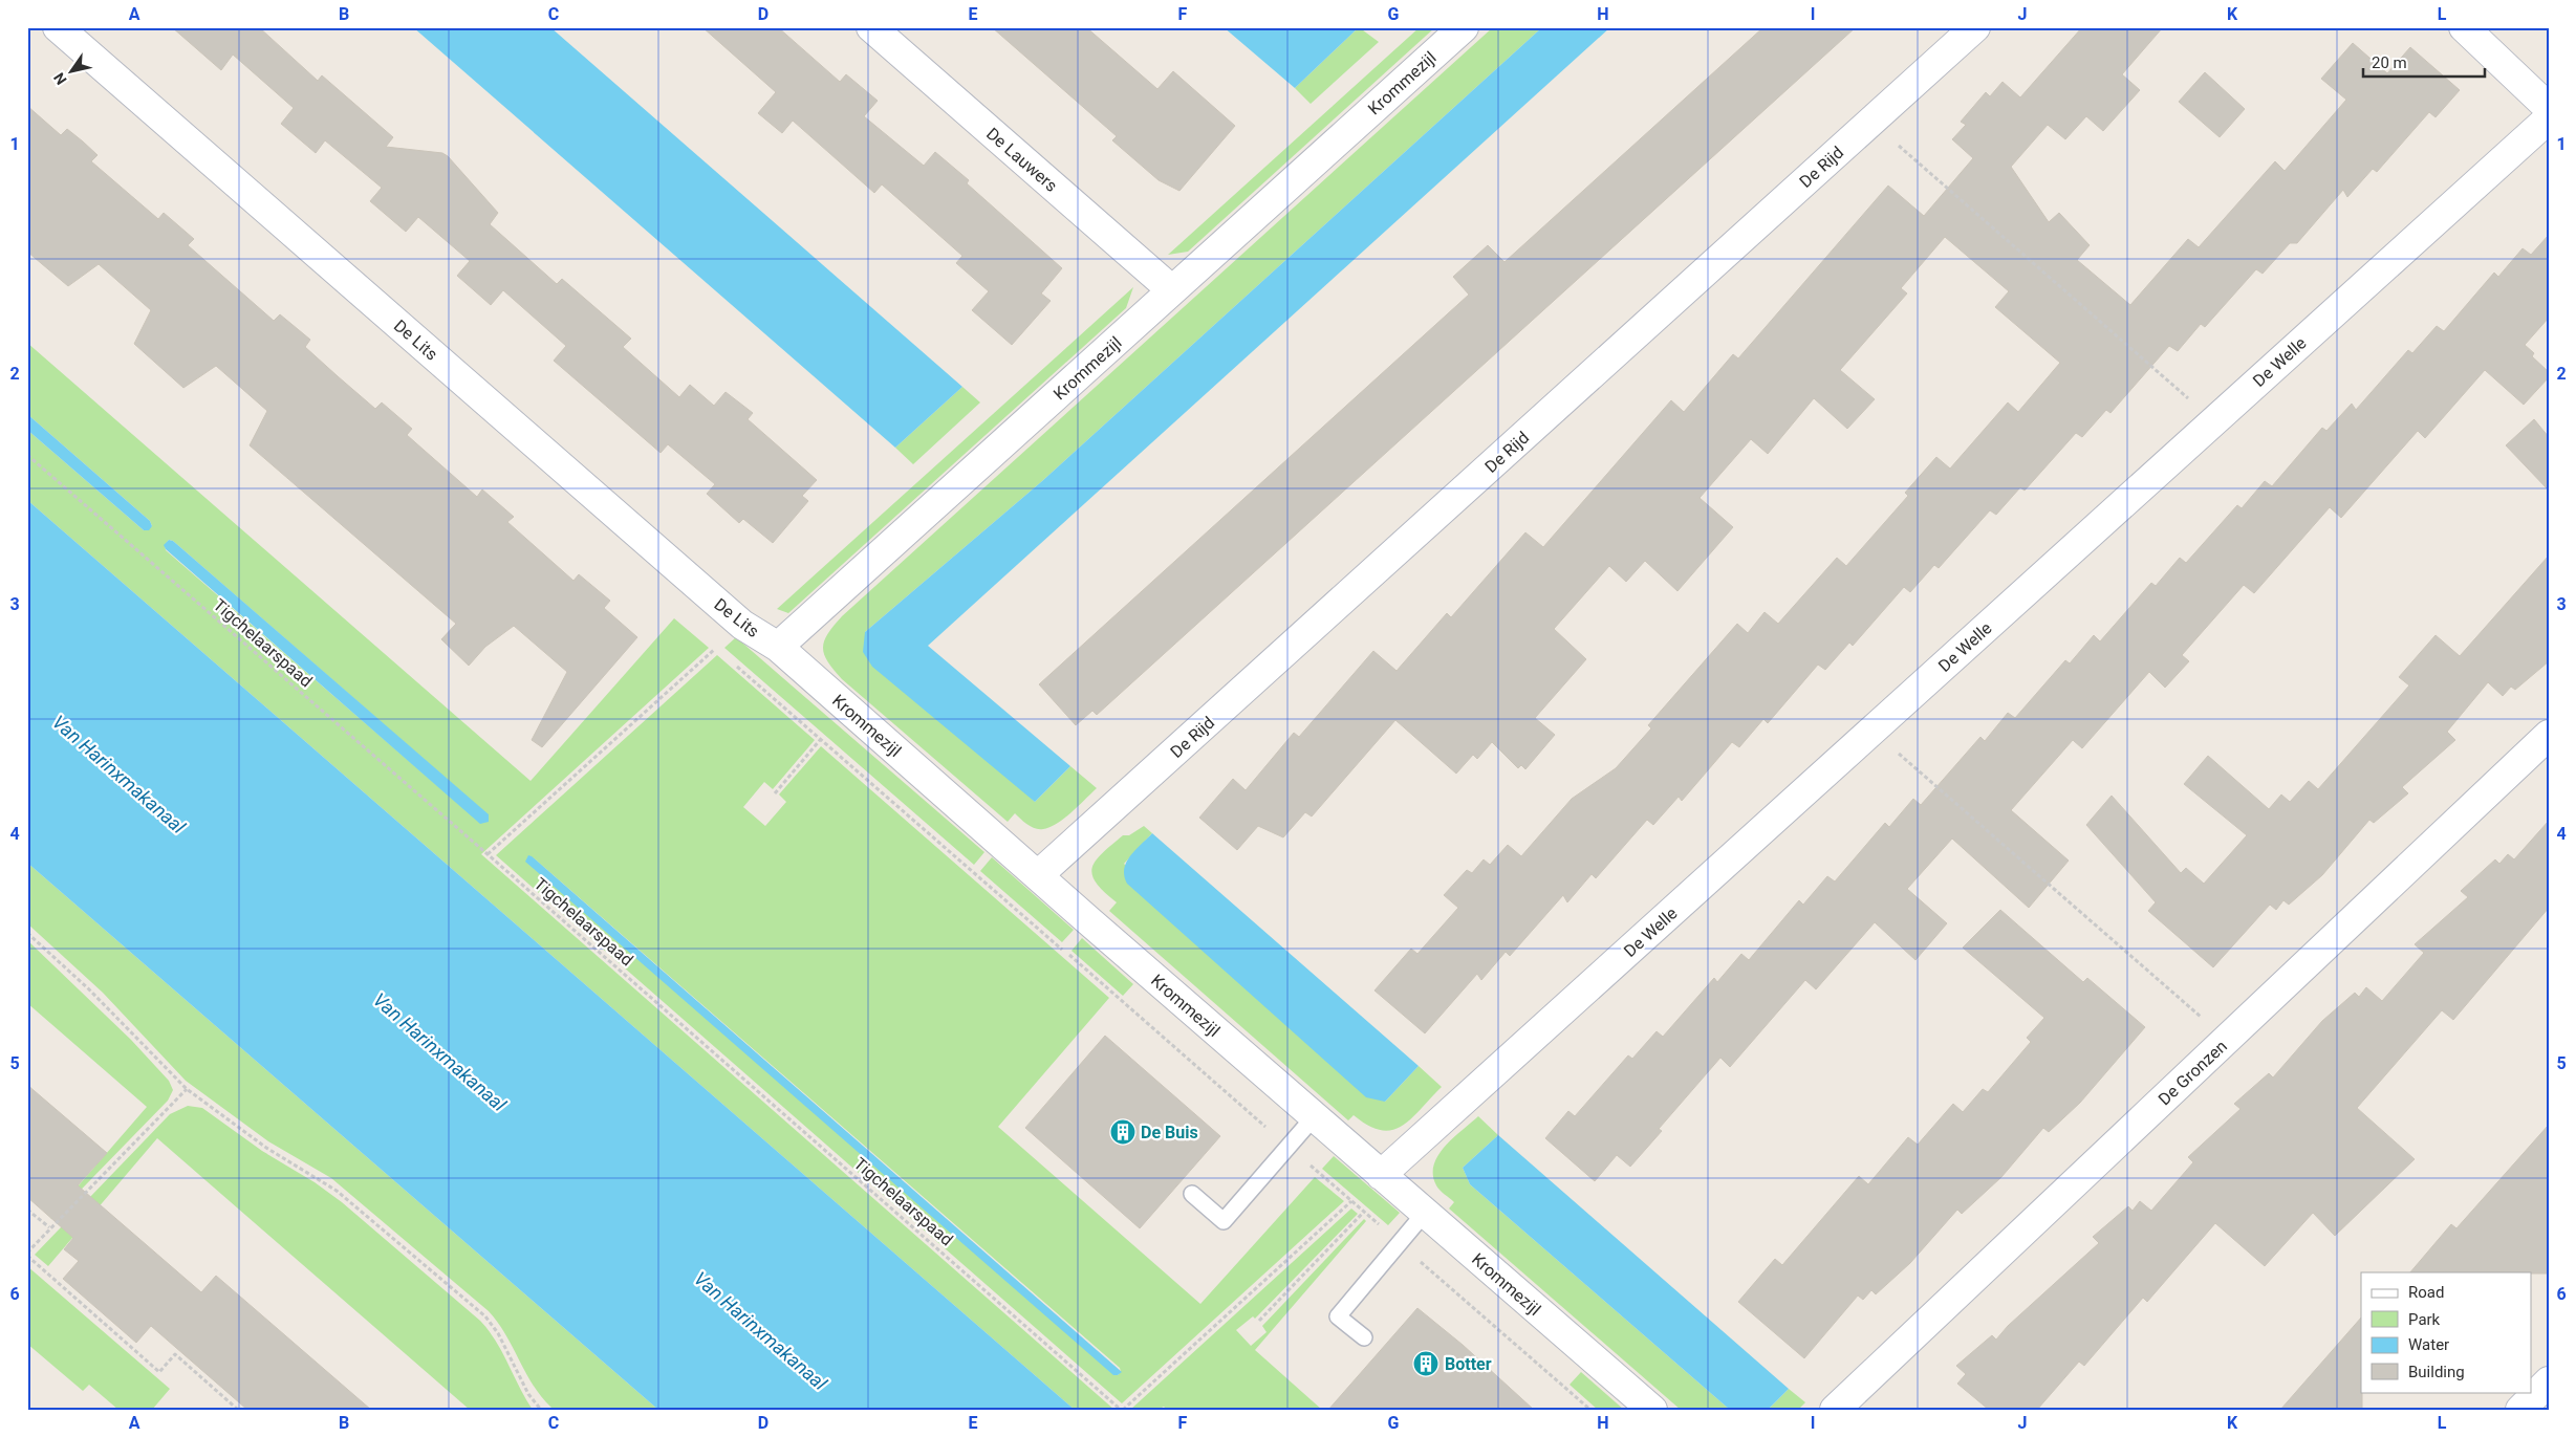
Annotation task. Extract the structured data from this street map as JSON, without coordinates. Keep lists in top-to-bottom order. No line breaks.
{"streets":{"street":["Krommezijl","De Lauwers","De Rijd","De Lits","De Welle","De Gronzen"],"path":["Tigchelaarspaad"]},"crossings":[["Krommezijl","De Lauwers"],["Krommezijl","De Rijd"],["Krommezijl","De Lits"],["Krommezijl","De Welle"]],"water":["Van Harinxmakanaal"],"places":{"building":["De Buis","Botter"]},"legend":["Road","Park","Water","Building"],"scale_bar":"20 m","north":"bottom left","grid":{"columns":["A","B","C","D","E","F","G","H","I","J","K","L"],"rows":["1","2","3","4","5","6"]}}
